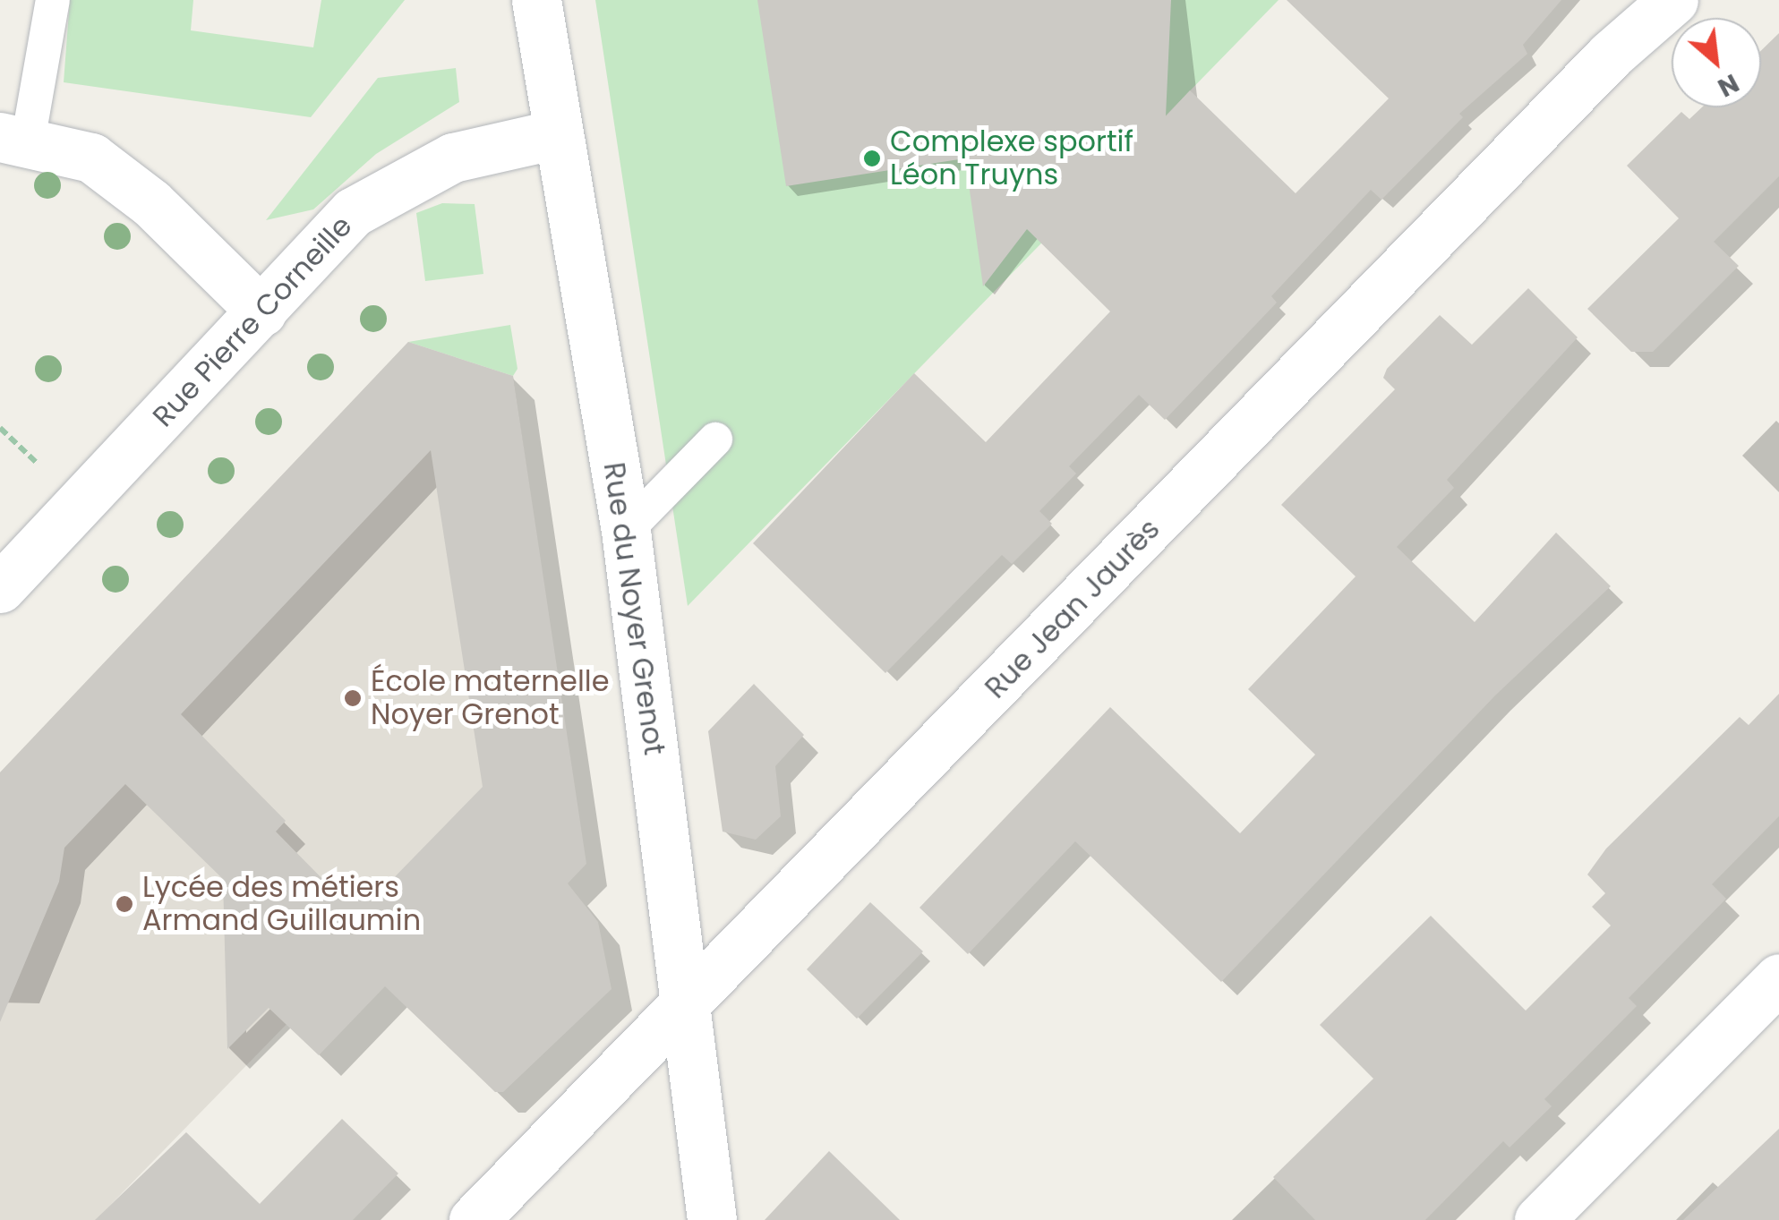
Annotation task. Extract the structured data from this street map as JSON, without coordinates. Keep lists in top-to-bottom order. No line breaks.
{"streets":{"street":["Rue Pierre Corneille","Rue du Noyer Grenot","Rue Jean Jaurès"]},"crossings":[["Rue Pierre Corneille","Rue du Noyer Grenot"],["Rue du Noyer Grenot","Rue Jean Jaurès"]],"places":["Complexe sportif Léon Truyns","École maternelle Noyer Grenot","Lycée des métiers Armand Guillaumin"],"north":"bottom right"}
